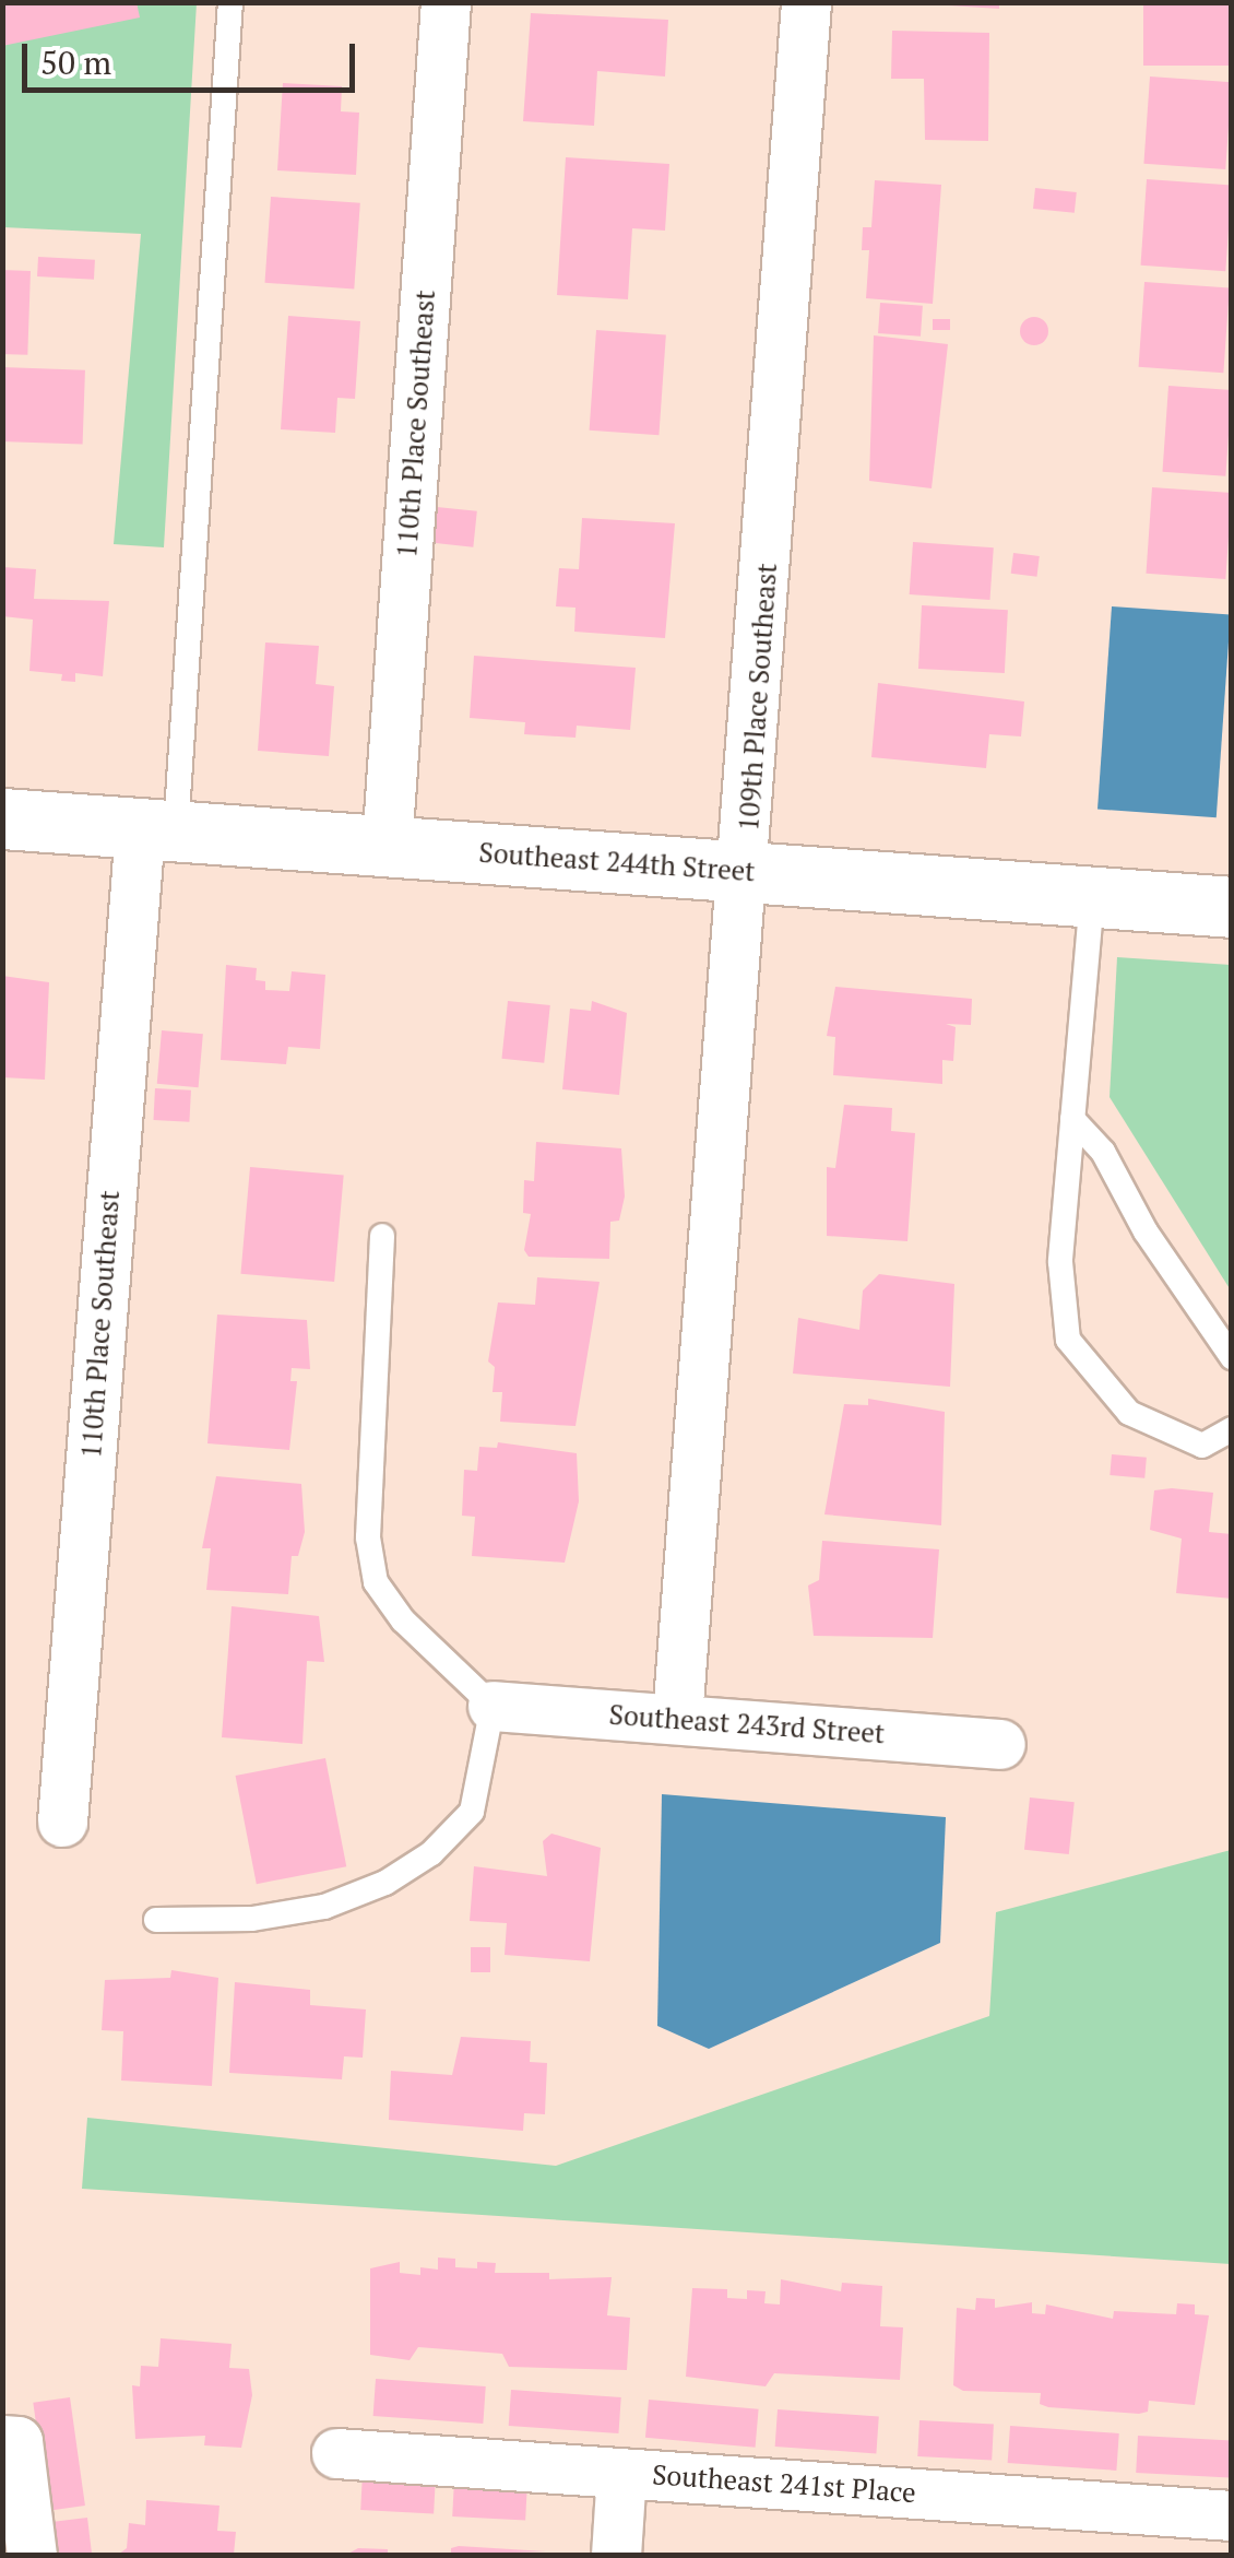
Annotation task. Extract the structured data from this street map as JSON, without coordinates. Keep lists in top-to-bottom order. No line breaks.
{"streets":{"street":["110th Place Southeast","109th Place Southeast","Southeast 244th Street","Southeast 243rd Street","Southeast 241st Place"]},"crossings":[["110th Place Southeast","Southeast 244th Street"],["109th Place Southeast","Southeast 244th Street"],["109th Place Southeast","Southeast 243rd Street"]],"scale_bar":"50 m"}
